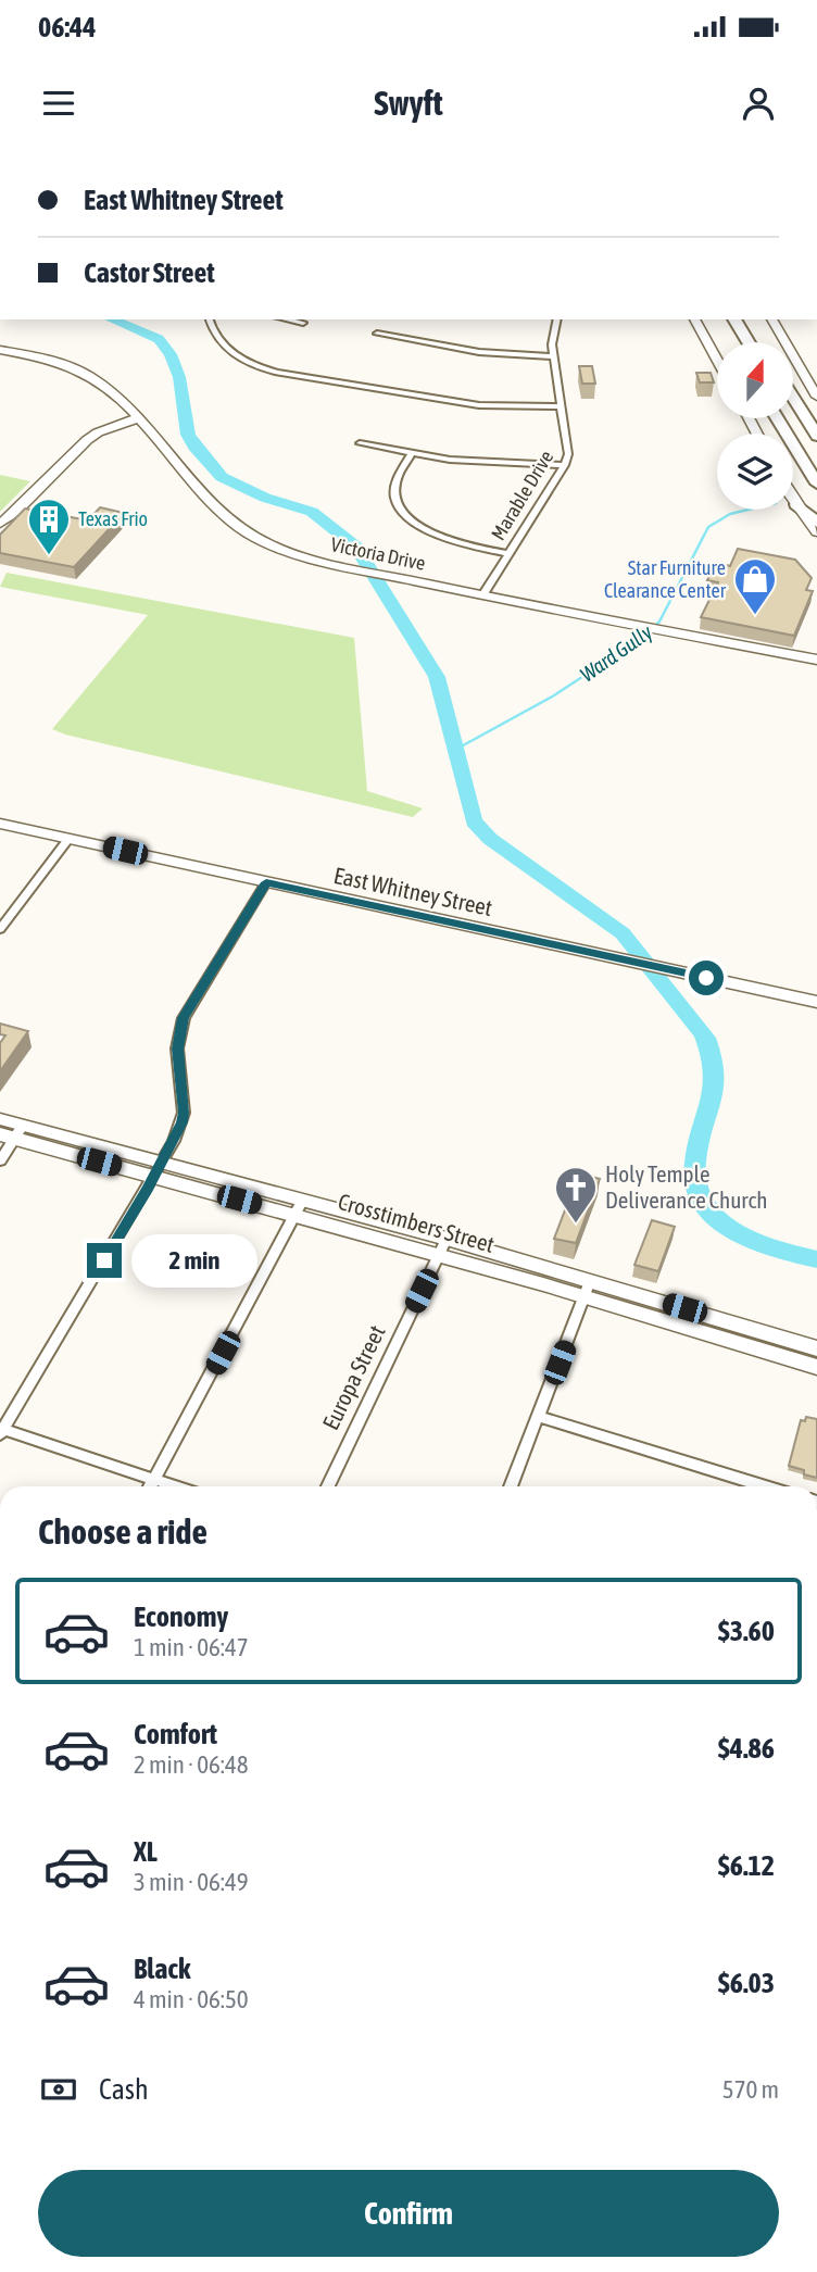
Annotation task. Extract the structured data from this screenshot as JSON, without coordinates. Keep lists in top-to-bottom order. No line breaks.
{"streets":{"street":["Marable Drive","Victoria Drive","East Whitney Street","Crosstimbers Street","Europa Street"]},"crossings":[["Marable Drive","Victoria Drive"],["Crosstimbers Street","Europa Street"]],"water":["Ward Gully"],"places":{"building":["Texas Frio"],"shop":["Star Furniture Clearance Center"],"church":["Holy Temple Deliverance Church"]},"north":"top","page":{"status":"06:44","header":"Swyft","banner":["East Whitney Street","Castor Street"],"bubble":"2 min","heading":"Choose a ride","list":[{"name":"Economy","note":"1 min · 06:47","value":"$3.60"},{"name":"Comfort","note":"2 min · 06:48","value":"$4.86"},{"name":"XL","note":"3 min · 06:49","value":"$6.12"},{"name":"Black","note":"4 min · 06:50","value":"$6.03"}],"pay":["Cash","570 m"],"buttons":"Confirm"}}
